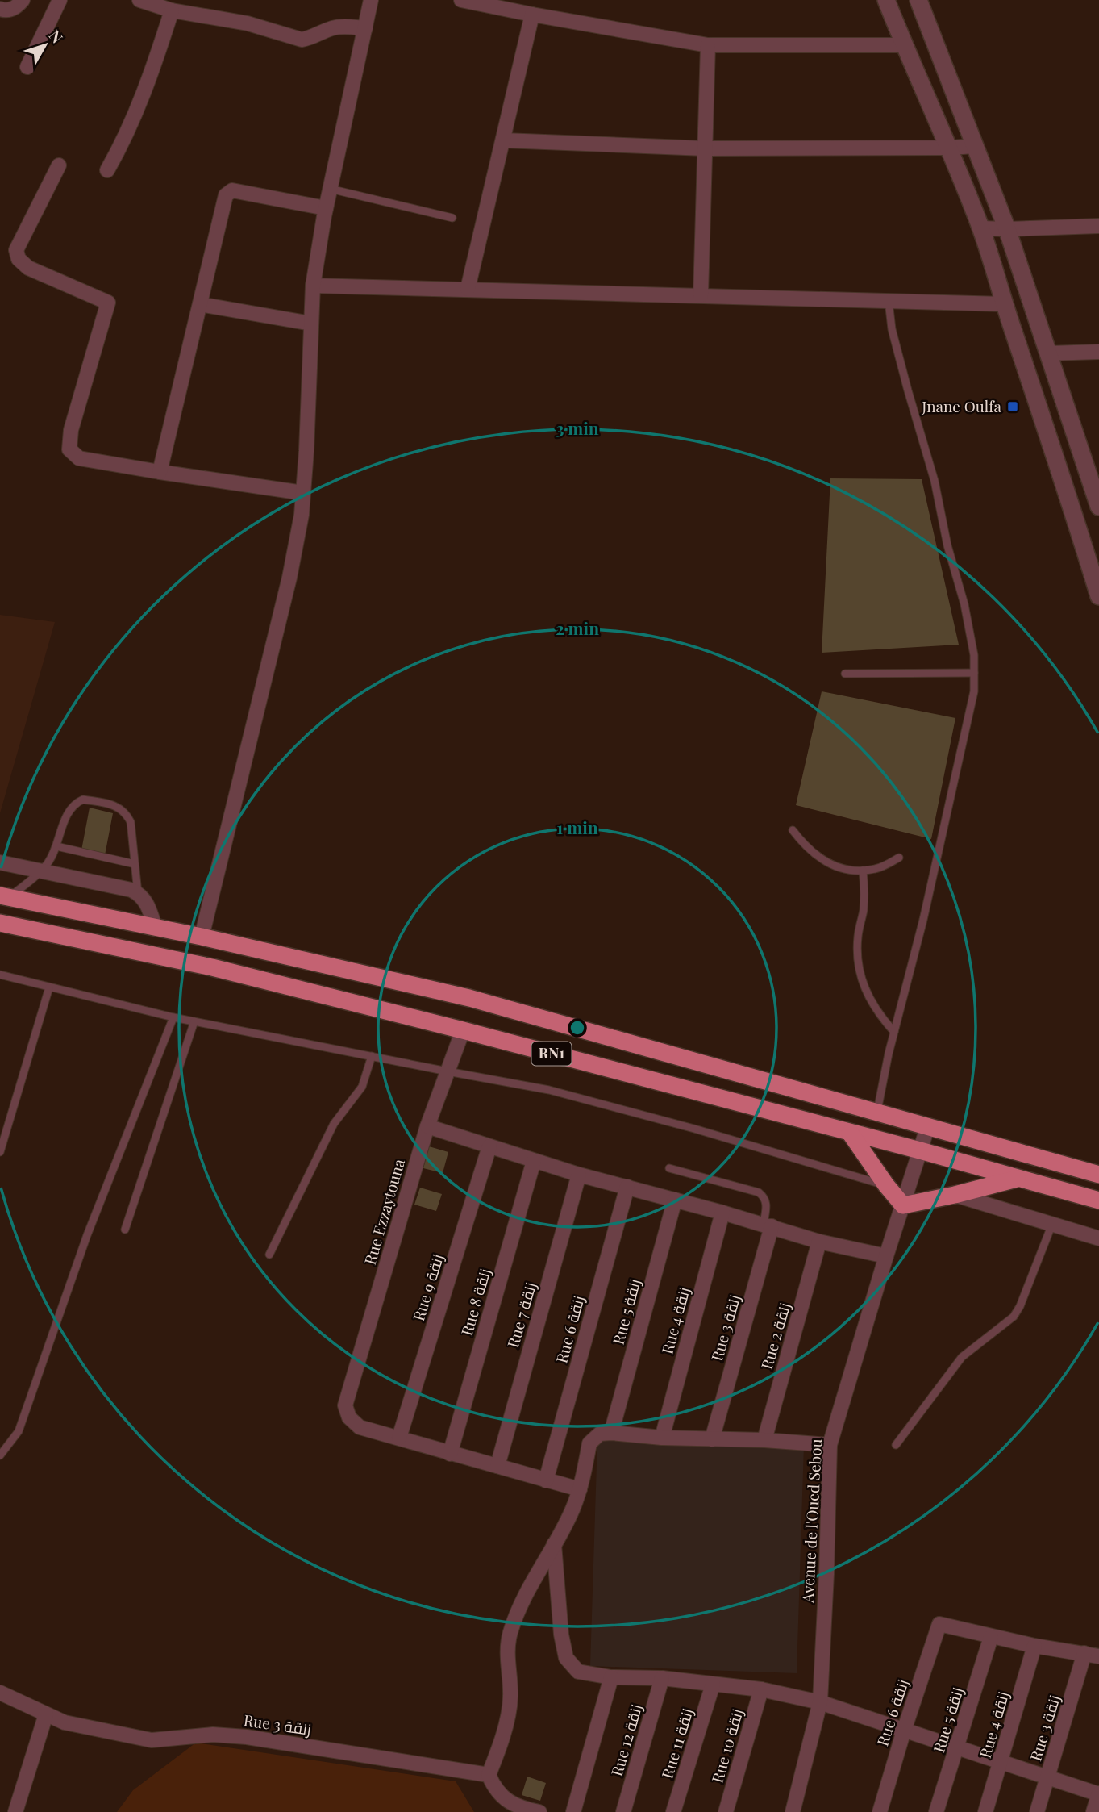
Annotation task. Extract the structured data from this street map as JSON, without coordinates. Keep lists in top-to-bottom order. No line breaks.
{"streets":{"highway":["RN1"],"street":["Rue Ezzaytouna","Rue 9 زنقة","Rue 8 زنقة","Rue 5 زنقة","Rue 7 زنقة","Rue 4 زنقة","Rue 3 زنقة","Rue 6 زنقة","Rue 2 زنقة","Avenue de l'Oued Sebou","Rue 12 زنقة","Rue 11 زنقة","Rue 10 زنقة"]},"crossings":[["RN1","Rue Ezzaytouna"],["RN1","Avenue de l'Oued Sebou"],["Rue Ezzaytouna","Rue 9 زنقة"],["Rue 5 زنقة","Rue 6 زنقة"]],"places":{"transit":["Jnane Oulfa"]},"north":"top right","rings":["3 min","2 min","1 min"]}
